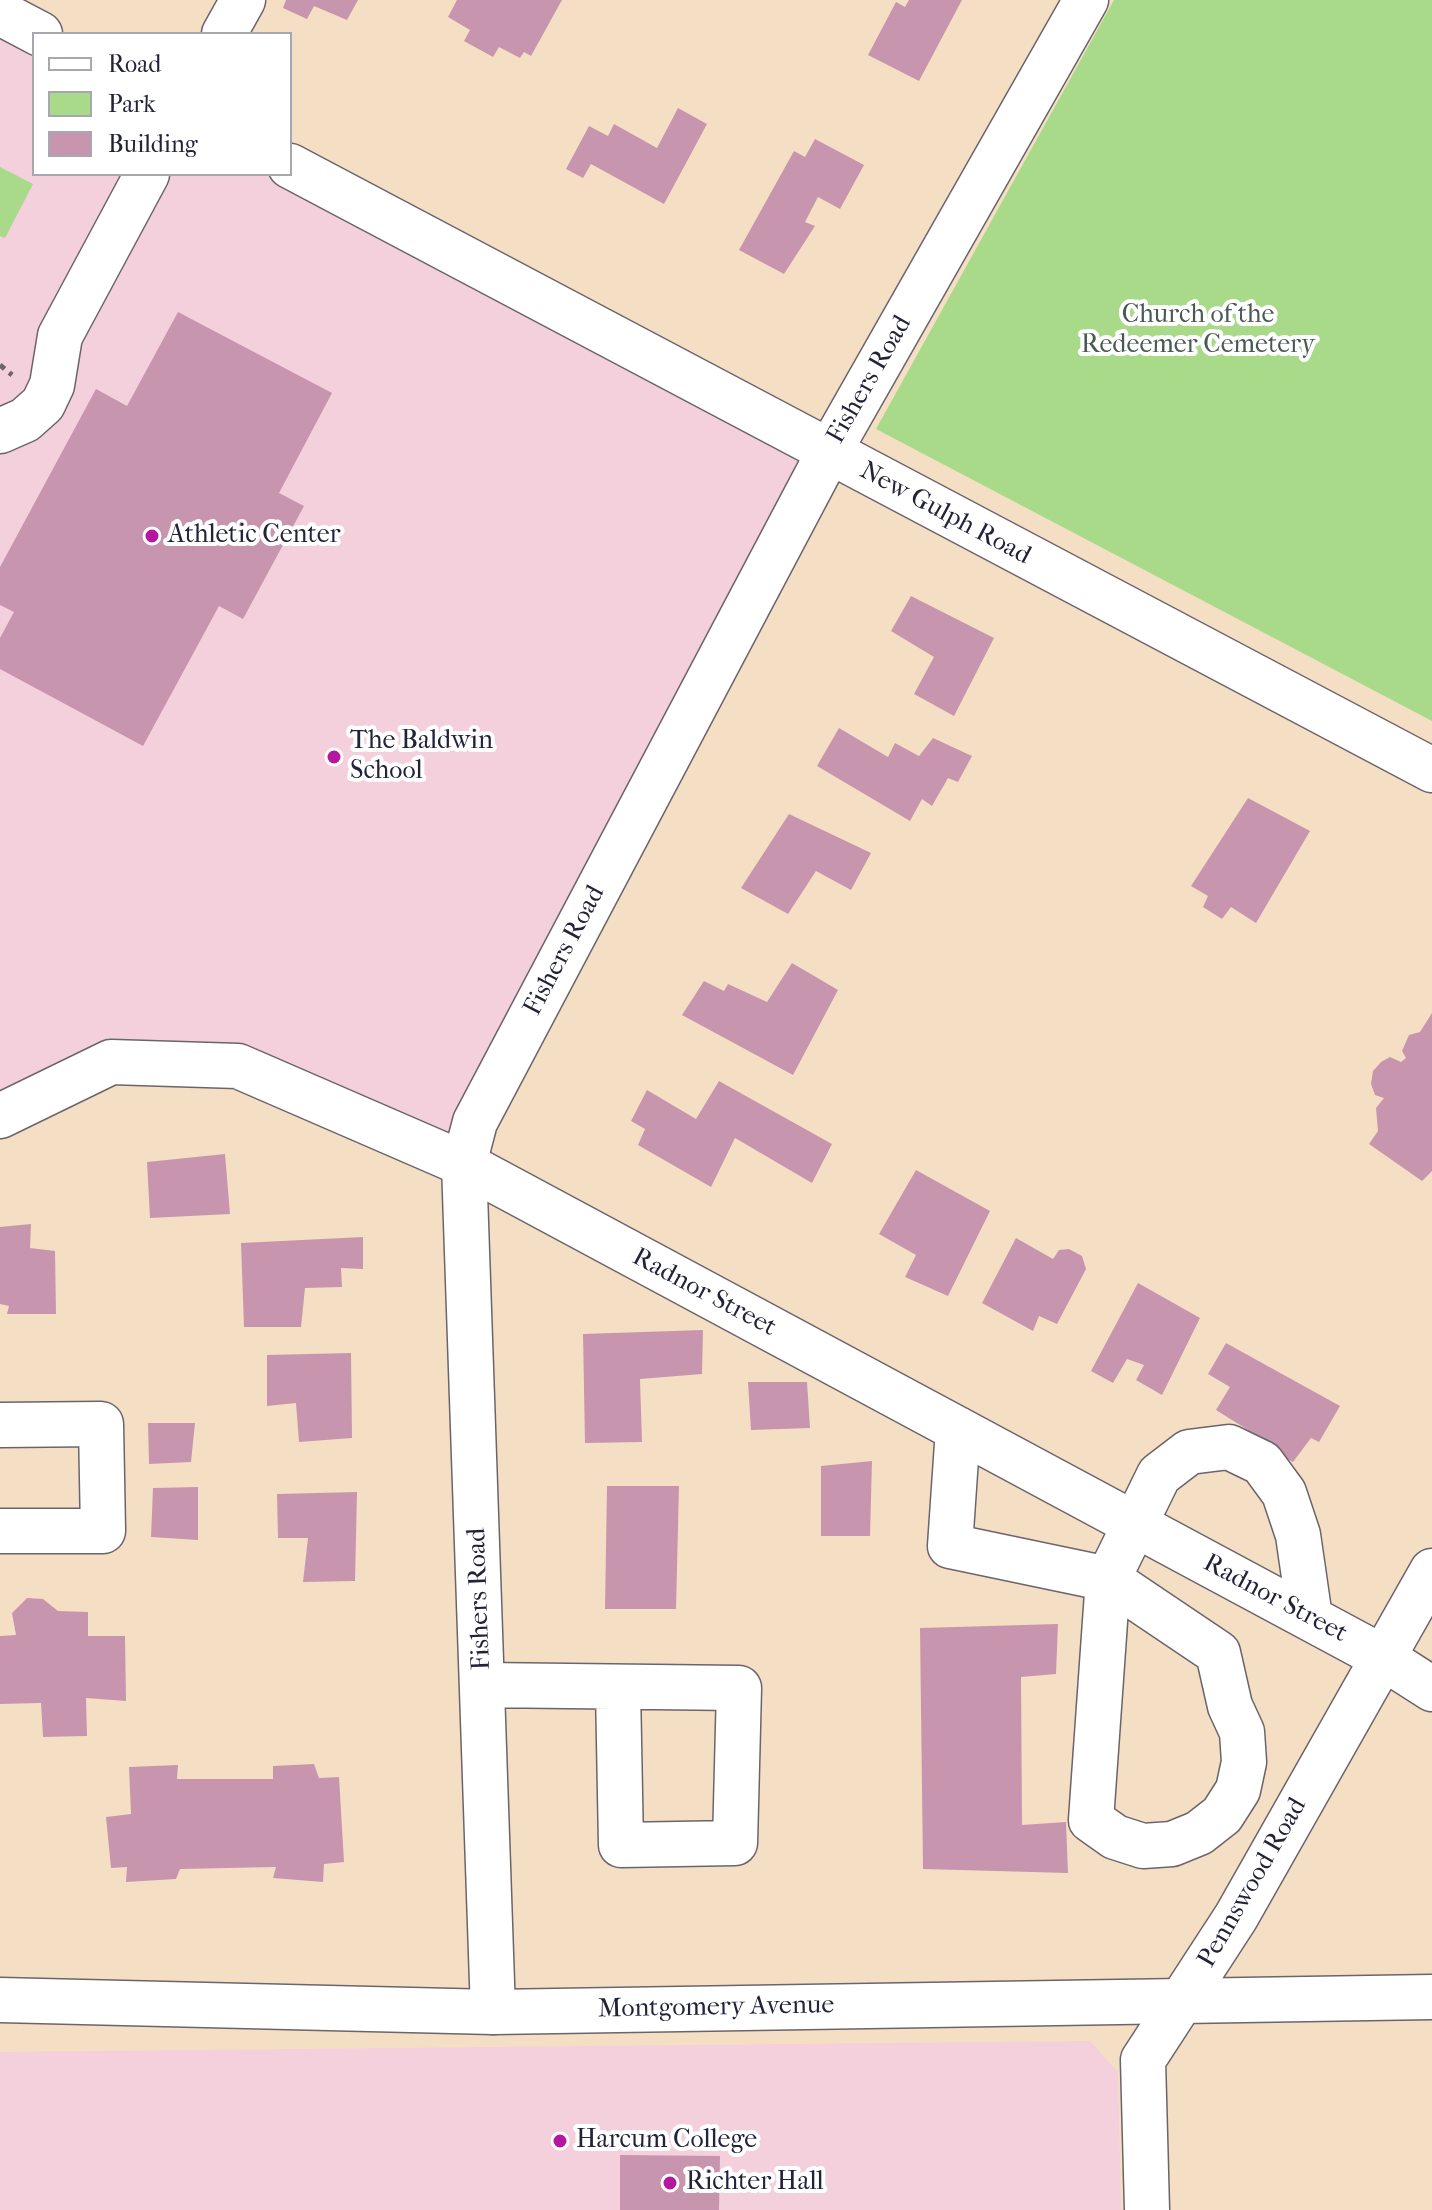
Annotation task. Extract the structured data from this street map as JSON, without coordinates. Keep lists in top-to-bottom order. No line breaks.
{"streets":{"street":["Fishers Road","New Gulph Road","Radnor Street","Pennswood Road","Montgomery Avenue"]},"crossings":[["Fishers Road","New Gulph Road"],["Fishers Road","Radnor Street"],["Fishers Road","Montgomery Avenue"],["Radnor Street","Pennswood Road"],["Pennswood Road","Montgomery Avenue"]],"parks":["Church of the Redeemer Cemetery"],"places":["Athletic Center","The Baldwin School","Harcum College","Richter Hall"],"legend":["Road","Park","Building"]}
